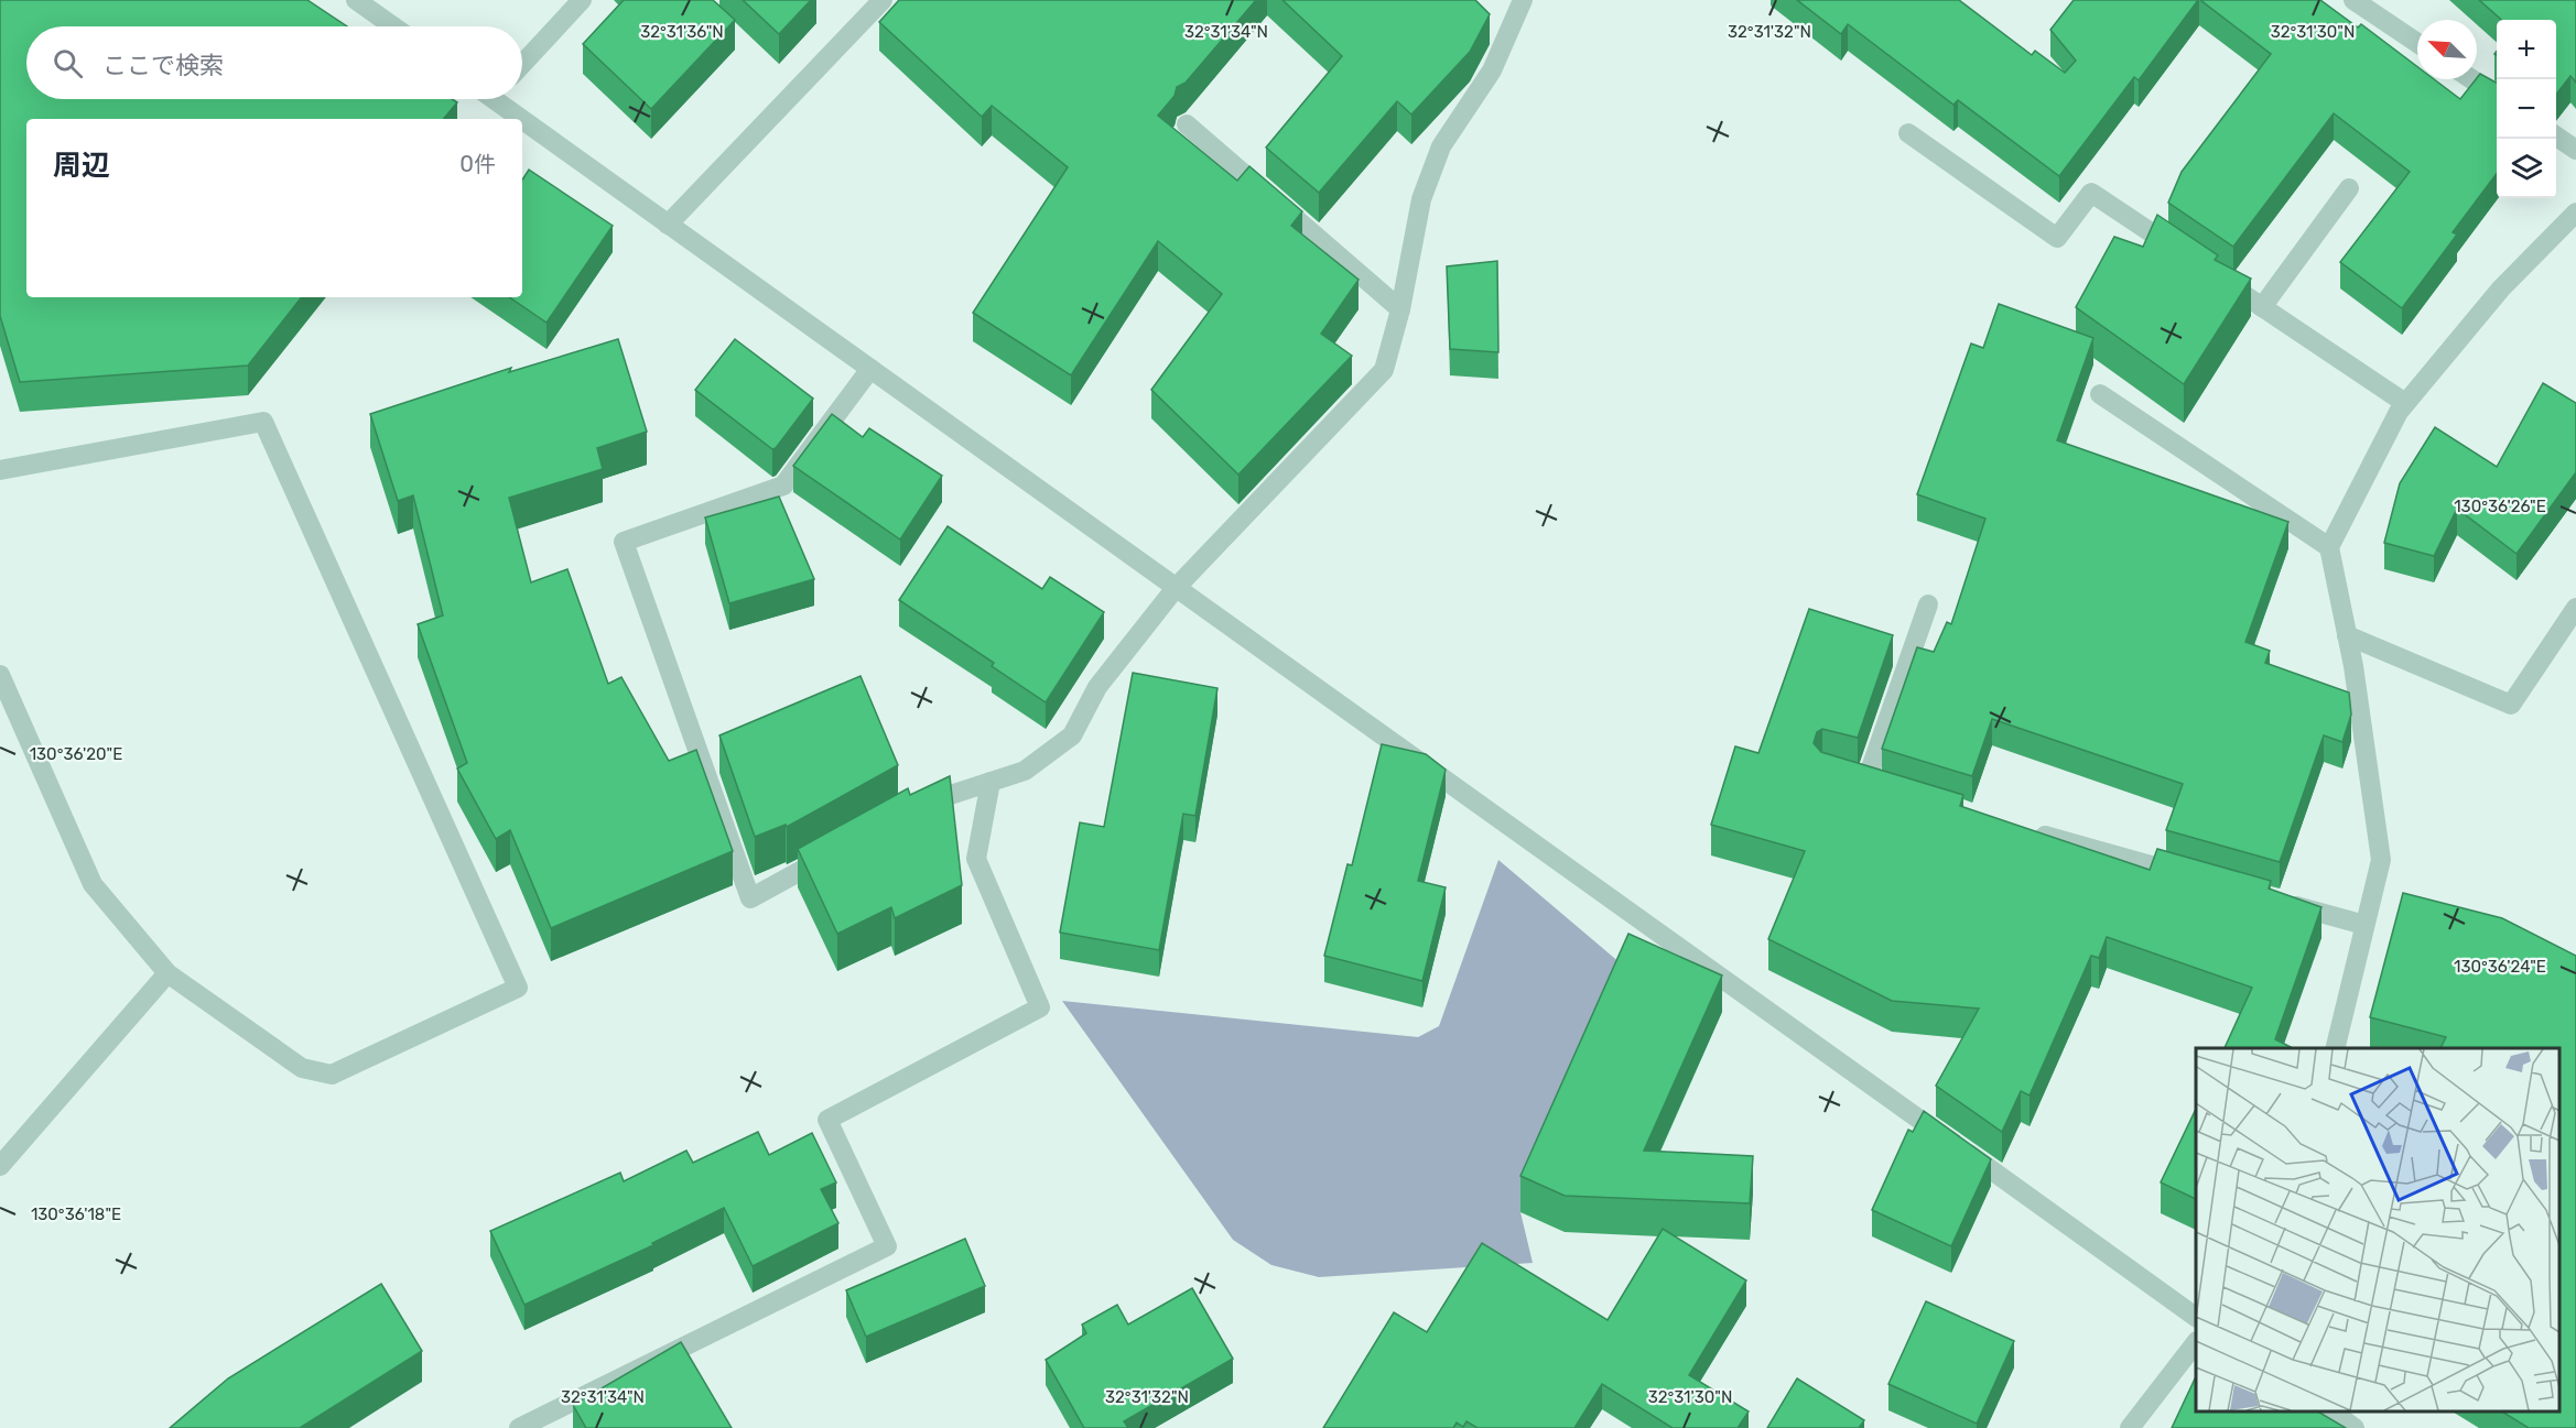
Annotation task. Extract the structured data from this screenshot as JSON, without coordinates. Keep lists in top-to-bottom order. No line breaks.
{"north":"top left","page":{"map_buttons":["+","−"],"search":"ここで検索","heading":["周辺","0件"]},"coordinates":["32°31'36\"N","32°31'34\"N","32°31'32\"N","32°31'30\"N","130°36'26\"E","130°36'20\"E","130°36'24\"E","130°36'18\"E"]}
